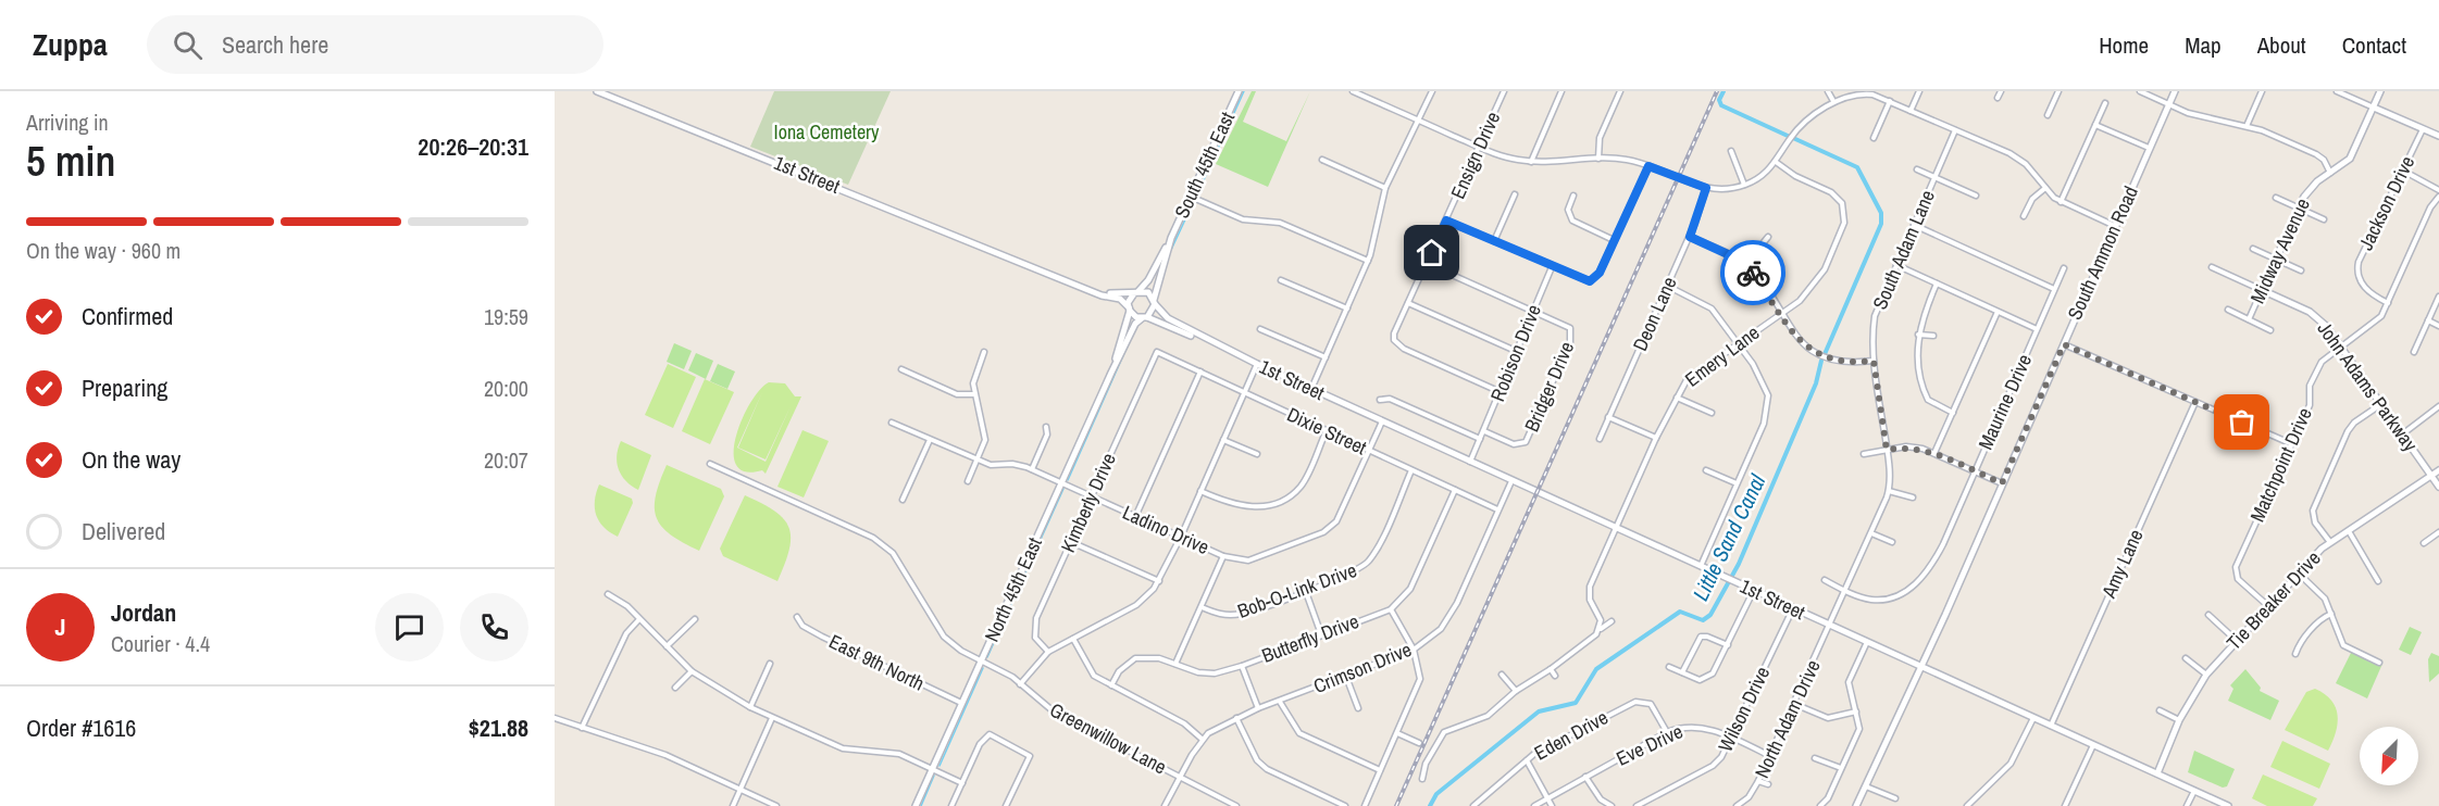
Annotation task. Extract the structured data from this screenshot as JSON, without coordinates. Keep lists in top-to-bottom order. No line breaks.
{"streets":{"main road":["South 45th East","1st Street","Midway Avenue","South Ammon Road","John Adams Parkway","North 45th East","Tie Breaker Drive"],"street":["Ensign Drive","Jackson Drive","South Adam Lane","Deon Lane","Robison Drive","Emery Lane","Bridger Drive","Maurine Drive","Dixie Street","Matchpoint Drive","Kimberly Drive","Ladino Drive","Amy Lane","Bob-O-Link Drive","Butterfly Drive","East 9th North","Crimson Drive","Wilson Drive","North Adam Drive","Eden Drive","Greenwillow Lane","Eve Drive"]},"crossings":[["Ensign Drive","Robison Drive"],["South 45th East","1st Street"],["South 45th East","North 45th East"],["1st Street","South Adam Lane"],["1st Street","South Ammon Road"],["1st Street","Robison Drive"],["1st Street","Emery Lane"],["1st Street","Ladino Drive"],["1st Street","Amy Lane"],["1st Street","North 45th East"],["1st Street","Tie Breaker Drive"],["1st Street","Crimson Drive"],["1st Street","Wilson Drive"],["1st Street","North Adam Drive"],["Jackson Drive","Matchpoint Drive"],["South Adam Lane","Maurine Drive"],["South Adam Lane","North Adam Drive"],["Midway Avenue","John Adams Parkway"],["Robison Drive","Bridger Drive"],["John Adams Parkway","Matchpoint Drive"],["John Adams Parkway","Tie Breaker Drive"],["Dixie Street","Kimberly Drive"],["Dixie Street","Ladino Drive"],["Dixie Street","Bob-O-Link Drive"],["Dixie Street","Butterfly Drive"],["Dixie Street","Crimson Drive"],["Matchpoint Drive","Tie Breaker Drive"],["Kimberly Drive","Ladino Drive"],["Ladino Drive","North 45th East"],["North 45th East","East 9th North"],["North 45th East","Greenwillow Lane"],["Crimson Drive","Greenwillow Lane"],["Wilson Drive","Eve Drive"],["North Adam Drive","Eve Drive"],["Eden Drive","Eve Drive"]],"water":["Little Sand Canal"],"parks":["Iona Cemetery"],"north":"bottom left","page":{"header":"Zuppa","search":"Search here","nav":["Home","Map","About","Contact"],"heading":["5 min","Arriving in","20:26–20:31"],"panel":["Jordan","Courier · 4.4","Order #1616","$21.88"],"bar":"On the way · 960 m","list":[["Confirmed","19:59"],["Preparing","20:00"],["On the way","20:07"],"Delivered"],"round":"J"}}
